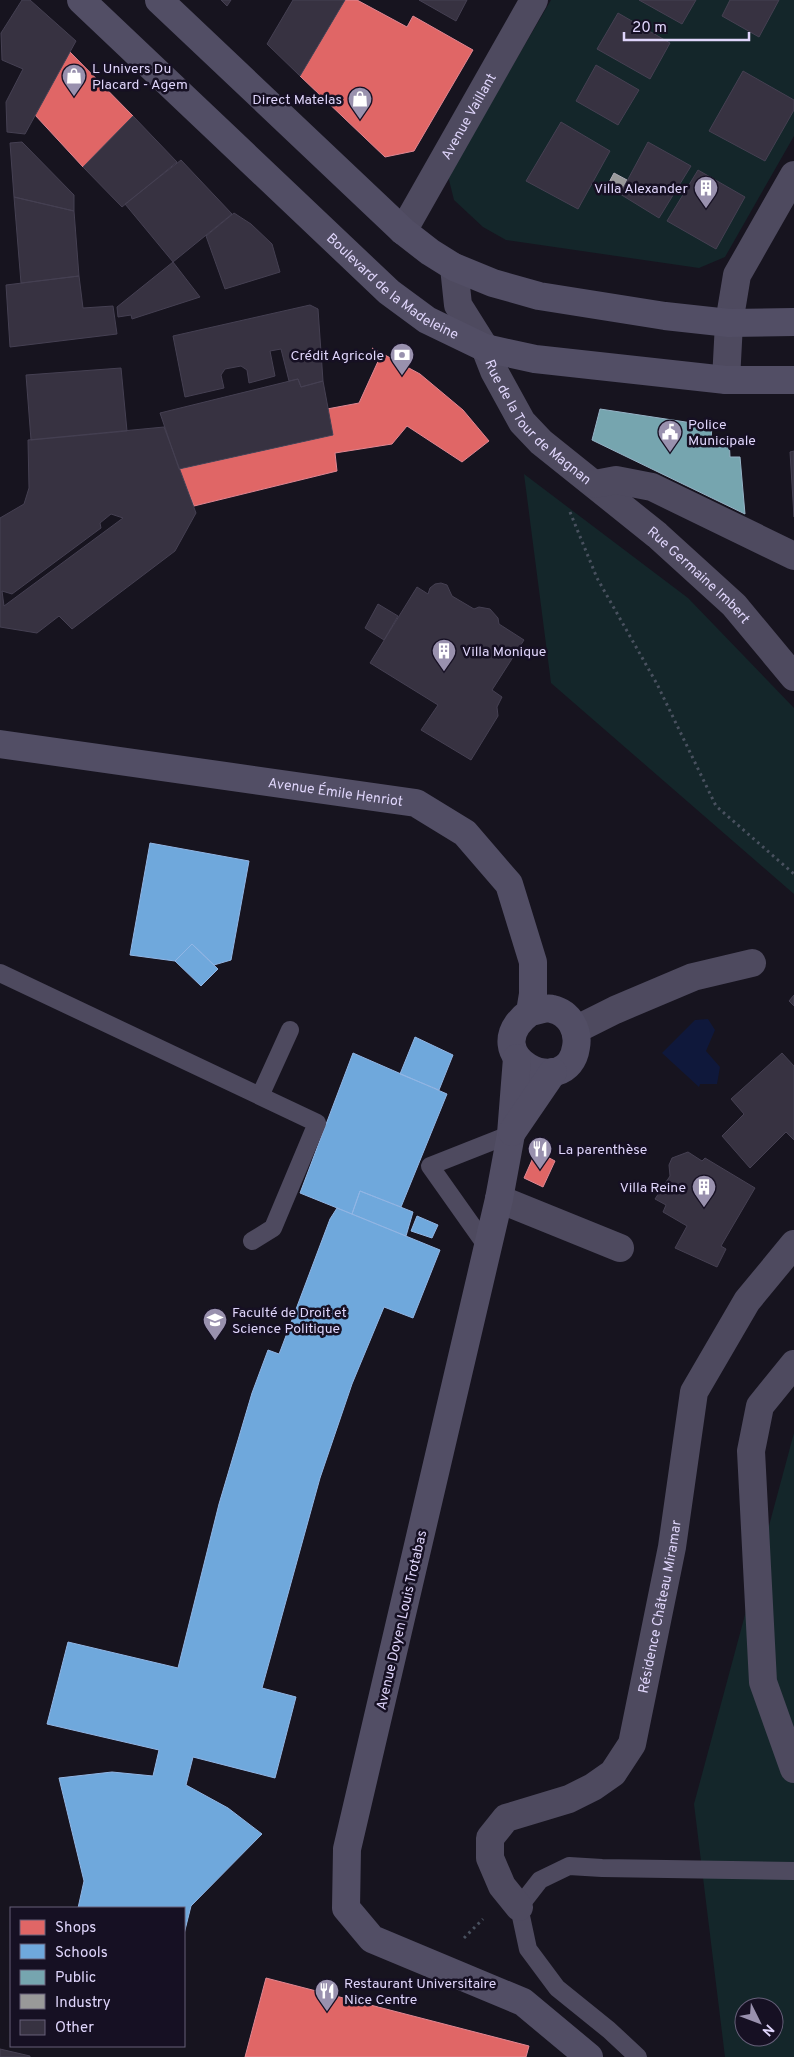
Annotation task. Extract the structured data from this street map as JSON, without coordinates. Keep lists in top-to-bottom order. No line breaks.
{"streets":{"street":["Avenue Vaillant","Boulevard de la Madeleine","Rue de la Tour de Magnan","Rue Germaine Imbert","Avenue Émile Henriot","Résidence Château Miramar","Avenue Doyen Louis Trotabas"]},"crossings":[["Boulevard de la Madeleine","Rue de la Tour de Magnan"],["Rue de la Tour de Magnan","Rue Germaine Imbert"],["Avenue Émile Henriot","Avenue Doyen Louis Trotabas"]],"places":{"shop":["L Univers Du Placard - Agem","Direct Matelas"],"building":["Villa Alexander","Villa Monique","Villa Reine"],"bank":["Crédit Agricole"],"public building":["Police Municipale"],"restaurant":["La parenthèse","Restaurant Universitaire Nice Centre"],"school or university":["Faculté de Droit et Science Politique"]},"legend":["Shops","Schools","Public","Industry","Other"],"scale_bar":"20 m","north":"bottom right"}
